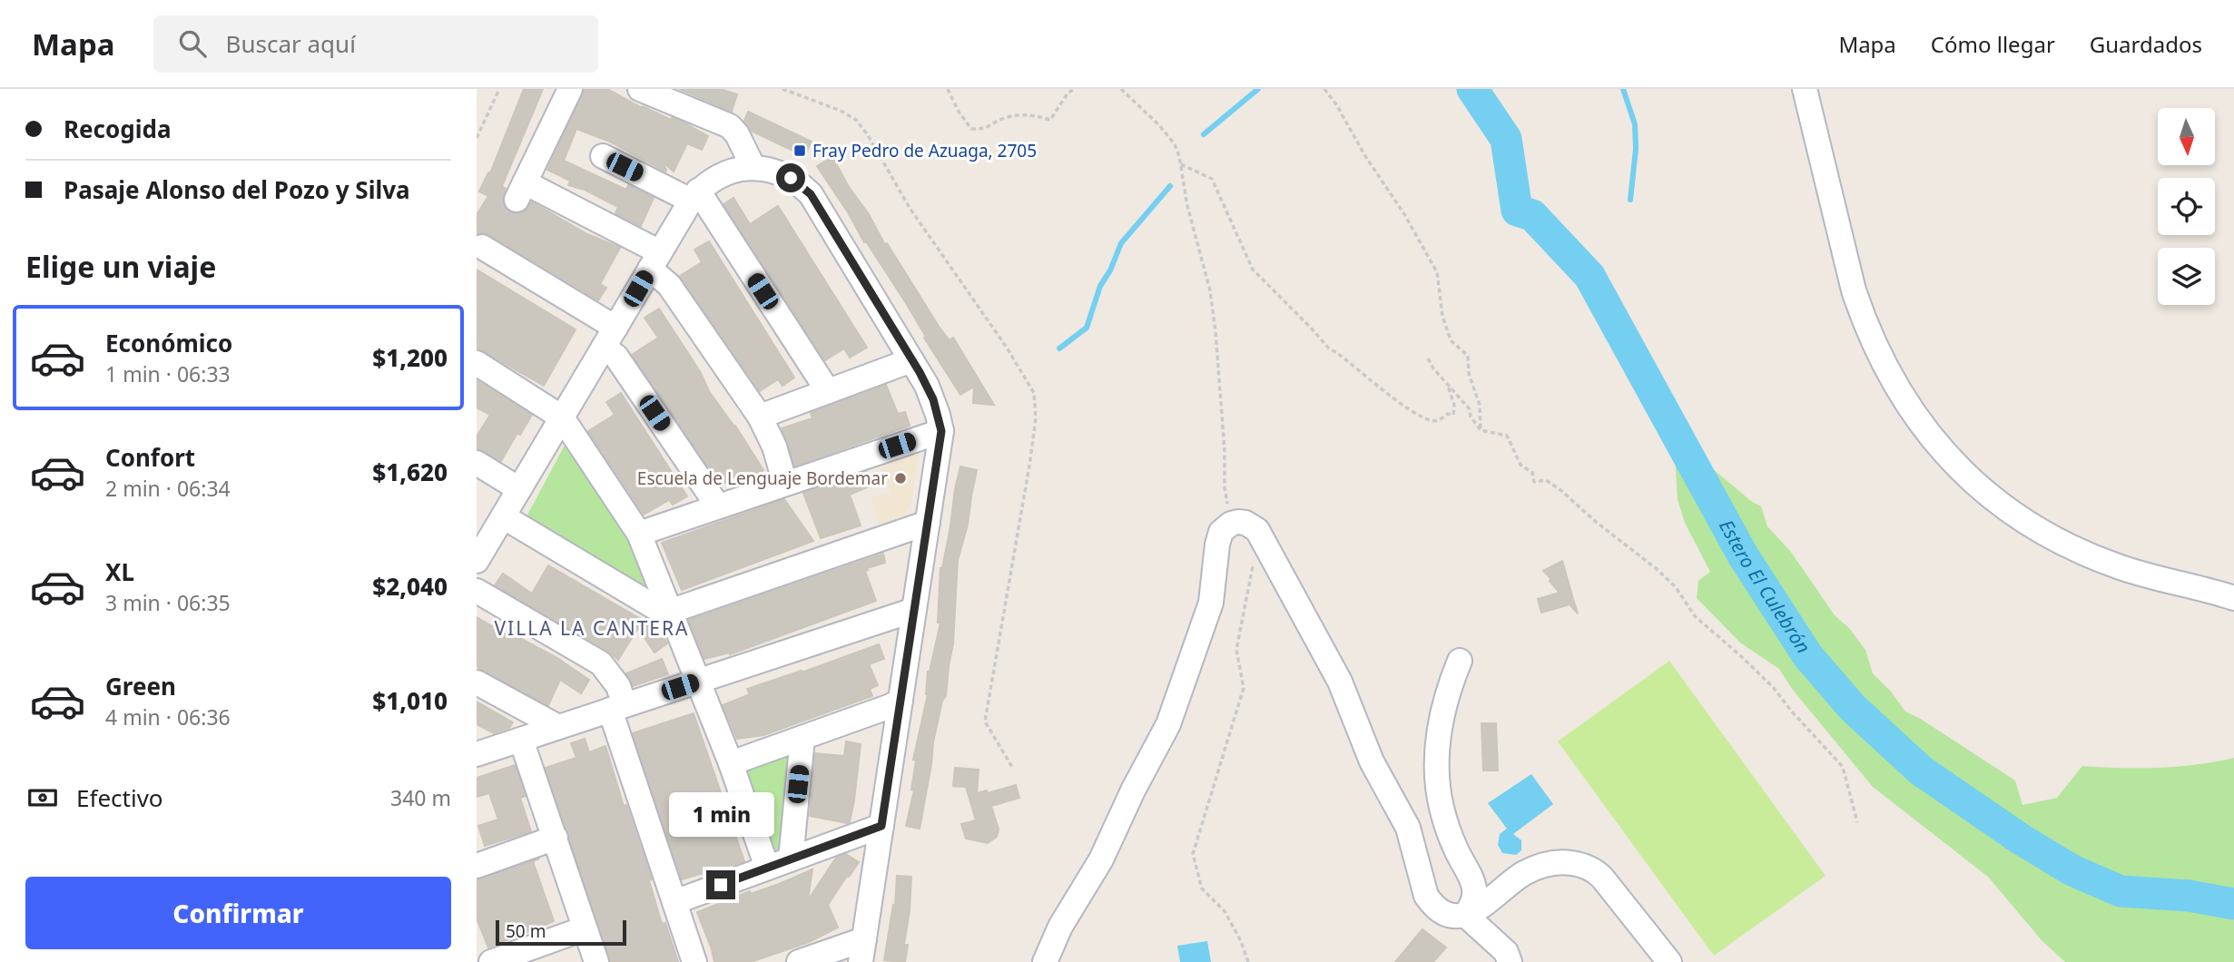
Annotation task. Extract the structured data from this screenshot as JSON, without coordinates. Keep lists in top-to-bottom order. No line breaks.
{"districts":["VILLA LA CANTERA"],"water":["Estero El Culebrón"],"places":{"transit":["Fray Pedro de Azuaga, 2705"],"other":["Escuela de Lenguaje Bordemar"]},"scale_bar":"50 m","north":"bottom","page":{"header":"Mapa","search":"Buscar aquí","nav":["Mapa","Cómo llegar","Guardados"],"banner":["Recogida","Pasaje Alonso del Pozo y Silva"],"heading":"Elige un viaje","list":[{"name":"Económico","note":"1 min · 06:33","value":"$1,200"},{"name":"Confort","note":"2 min · 06:34","value":"$1,620"},{"name":"XL","note":"3 min · 06:35","value":"$2,040"},{"name":"Green","note":"4 min · 06:36","value":"$1,010"}],"pay":["Efectivo","340 m"],"bubble":"1 min","buttons":"Confirmar","scale":"50 m"}}
